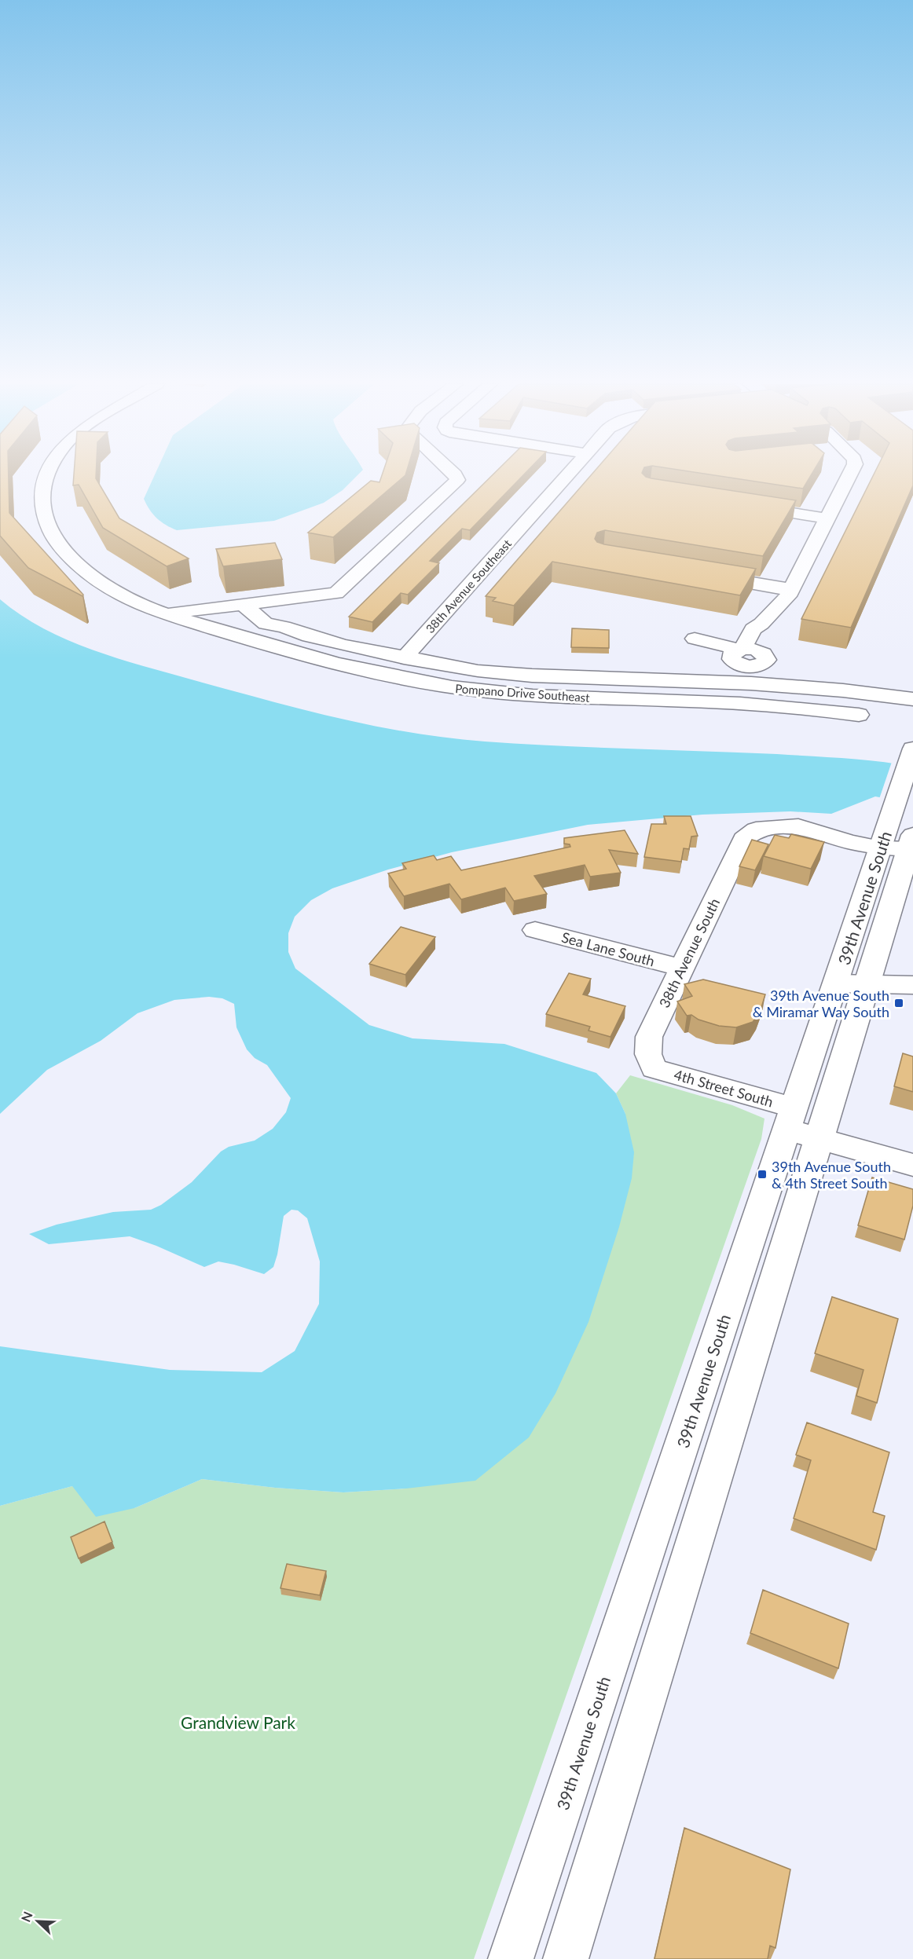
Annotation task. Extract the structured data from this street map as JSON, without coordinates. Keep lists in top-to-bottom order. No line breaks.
{"streets":{"street":["38th Avenue Southeast","Pompano Drive Southeast","39th Avenue South","Sea Lane South","38th Avenue South","4th Street South"]},"crossings":[["38th Avenue Southeast","Pompano Drive Southeast"],["39th Avenue South","38th Avenue South"],["39th Avenue South","4th Street South"],["Sea Lane South","38th Avenue South"],["38th Avenue South","4th Street South"]],"parks":["Grandview Park"],"places":{"transit":["39th Avenue South & Miramar Way South","39th Avenue South & 4th Street South"]},"north":"top left"}
